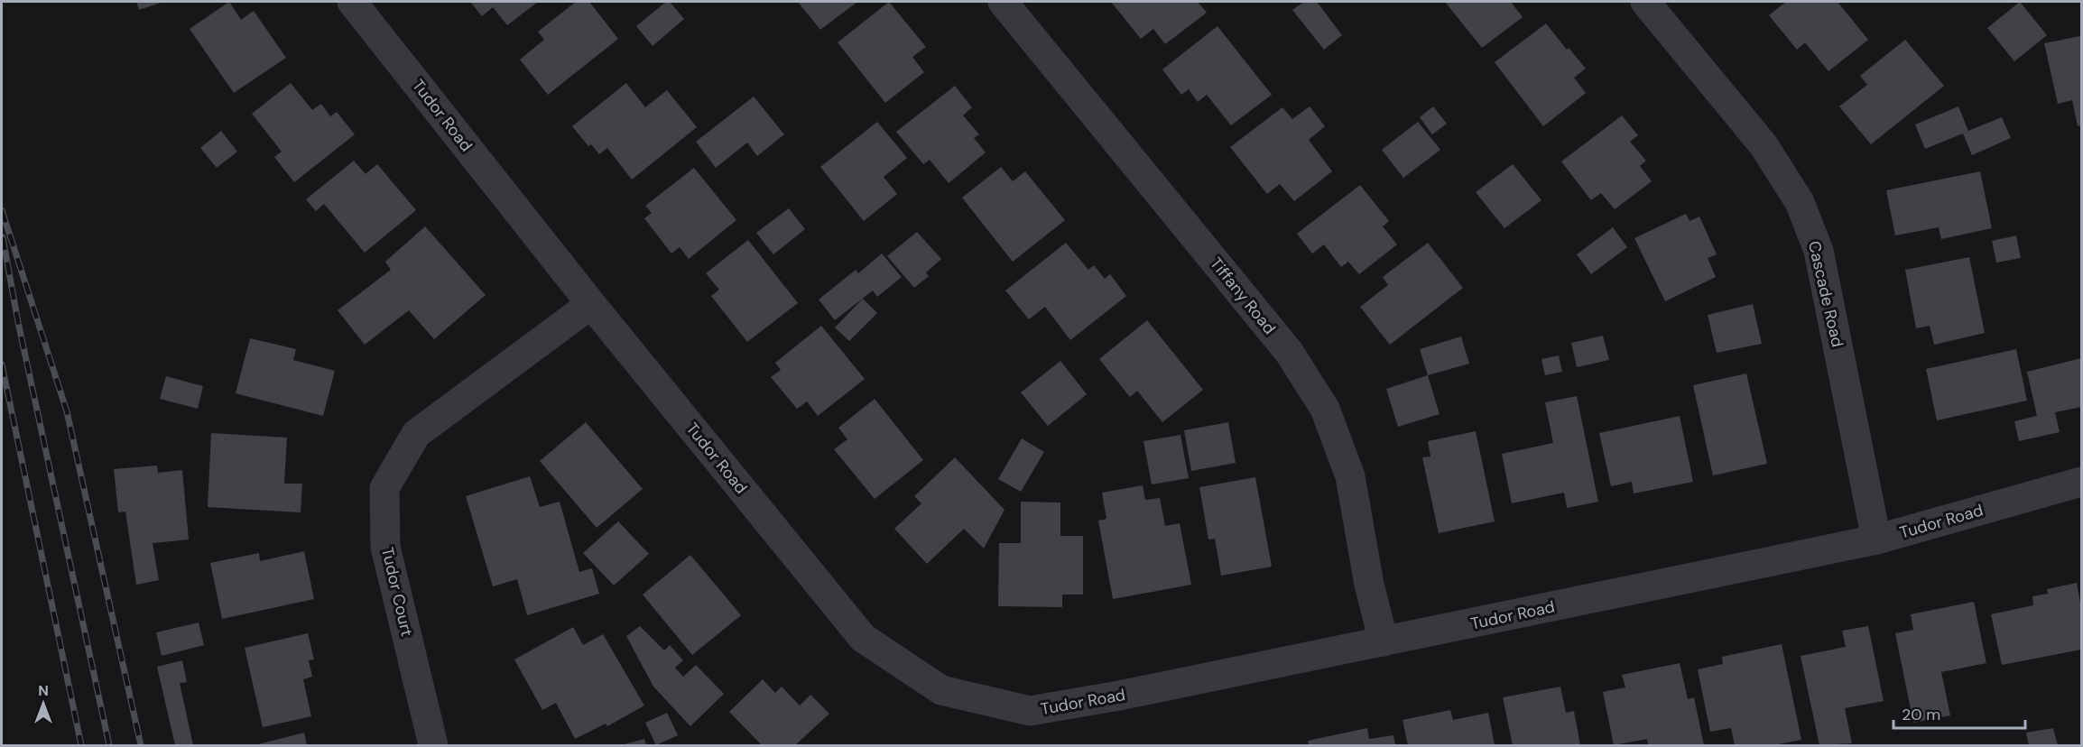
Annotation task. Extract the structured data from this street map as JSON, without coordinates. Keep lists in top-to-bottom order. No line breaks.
{"streets":{"street":["Tudor Road","Cascade Road","Tiffany Road","Tudor Court"]},"crossings":[["Tudor Road","Cascade Road"],["Tudor Road","Tiffany Road"],["Tudor Road","Tudor Court"]],"scale_bar":"20 m","north":"top"}
